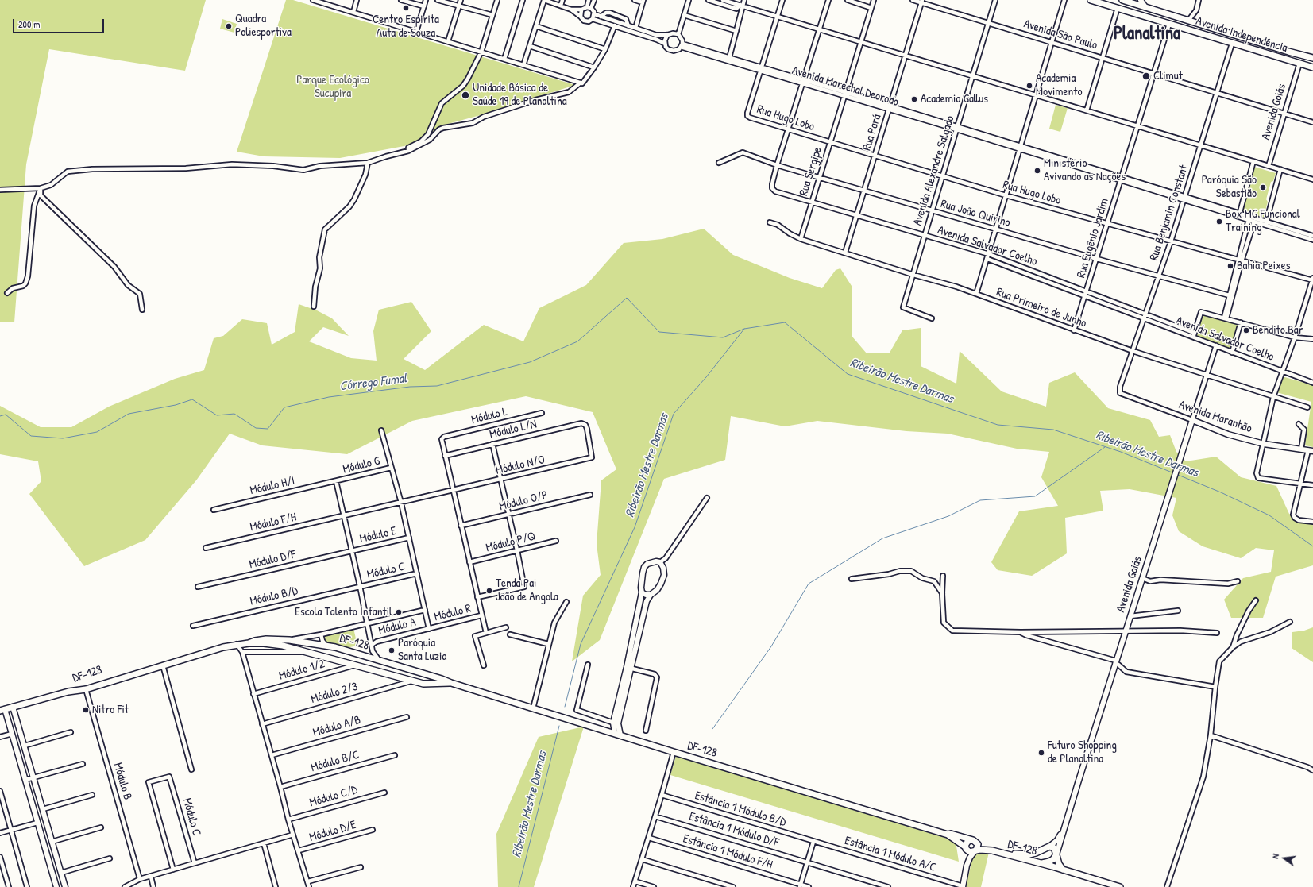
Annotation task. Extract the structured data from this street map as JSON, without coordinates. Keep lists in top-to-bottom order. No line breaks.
{"streets":{"main road":["Avenida Independência","DF-128"],"street":["Avenida São Paulo","Avenida Marechal Deorodo","Avenida Goiás","Rua Hugo Lobo","Rua Pará","Avenida Alexandre Salgado","Rua Sergipe","Rua Benjamin Constant","Rua João Quirino","Rua Eugênio Jardim","Avenida Salvador Coelho","Rua Primeiro de Junho","Módulo L","Avenida Maranhão","Módulo L/N","Módulo G","Módulo N/O","Módulo H/I","Módulo O/P","Módulo F/H","Módulo E","Módulo P/Q","Módulo D/F","Módulo C","Módulo B/D","Módulo R","Módulo A","Módulo 1/2","Módulo 2/3","Módulo A/B","Módulo B/C","Módulo B","Módulo C/D","Estância 1 Módulo B/D","Estância 1 Módulo D/F","Módulo D/E","Estância 1 Módulo F/H","Estância 1 Módulo A/C"]},"crossings":[["Avenida São Paulo","Avenida Goiás"],["Avenida São Paulo","Rua Pará"],["Avenida São Paulo","Avenida Alexandre Salgado"],["Avenida São Paulo","Rua Benjamin Constant"],["Avenida São Paulo","Rua Eugênio Jardim"],["Avenida Independência","Avenida Goiás"],["Avenida Independência","Rua Benjamin Constant"],["Avenida Independência","Rua Eugênio Jardim"],["Avenida Marechal Deorodo","Rua Hugo Lobo"],["Avenida Marechal Deorodo","Rua Pará"],["Avenida Marechal Deorodo","Avenida Alexandre Salgado"],["Avenida Marechal Deorodo","Rua Sergipe"],["Avenida Marechal Deorodo","Rua Benjamin Constant"],["Avenida Marechal Deorodo","Rua Eugênio Jardim"],["Avenida Goiás","Avenida Salvador Coelho"],["Avenida Goiás","Rua Primeiro de Junho"],["Avenida Goiás","Avenida Maranhão"],["Avenida Goiás","DF-128"],["Rua Hugo Lobo","Rua Pará"],["Rua Hugo Lobo","Avenida Alexandre Salgado"],["Rua Hugo Lobo","Rua Sergipe"],["Rua Hugo Lobo","Rua Benjamin Constant"],["Rua Hugo Lobo","Rua Eugênio Jardim"],["Rua Pará","Rua João Quirino"],["Rua Pará","Avenida Salvador Coelho"],["Rua Pará","Rua Primeiro de Junho"],["Avenida Alexandre Salgado","Rua João Quirino"],["Avenida Alexandre Salgado","Avenida Salvador Coelho"],["Avenida Alexandre Salgado","Rua Primeiro de Junho"],["Rua Sergipe","Rua João Quirino"],["Rua Sergipe","Avenida Salvador Coelho"],["Rua Sergipe","Rua Primeiro de Junho"],["Rua Benjamin Constant","Rua João Quirino"],["Rua Benjamin Constant","Avenida Salvador Coelho"],["Rua Benjamin Constant","Rua Primeiro de Junho"],["Rua Benjamin Constant","Avenida Maranhão"],["Rua João Quirino","Rua Eugênio Jardim"],["Rua João Quirino","Avenida Salvador Coelho"],["Rua Eugênio Jardim","Avenida Salvador Coelho"],["Rua Eugênio Jardim","Rua Primeiro de Junho"],["Módulo L","Módulo L/N"],["Módulo L/N","Módulo N/O"],["Módulo G","Módulo H/I"],["Módulo E","Módulo D/F"],["Módulo C","Módulo B/D"],["Módulo R","Módulo A"],["DF-128","Módulo 1/2"],["DF-128","Módulo 2/3"],["DF-128","Módulo B"],["Estância 1 Módulo B/D","Estância 1 Módulo A/C"]],"districts":["Planaltina"],"water":["Ribeirão Mestre Darmas","Córrego Fumal"],"parks":["Parque Ecológico Sucupira"],"places":["Centro Espirita Auta de Souza","Quadra Poliesportiva","Climut","Academia Movimento","Unidade Básica de Saúde 19 de Planaltina","Academia Gallus","Ministério Avivando as Nações","Paróquia São Sebastião","Box MG Funcional Training","Bahia Peixes","Bendito Bar","Tenda Pai João de Angola","Escola Talento Infantil","Paróquia Santa Luzia","Nitro Fit","Futuro Shopping de Planaltina"],"scale_bar":"200 m","north":"left"}
